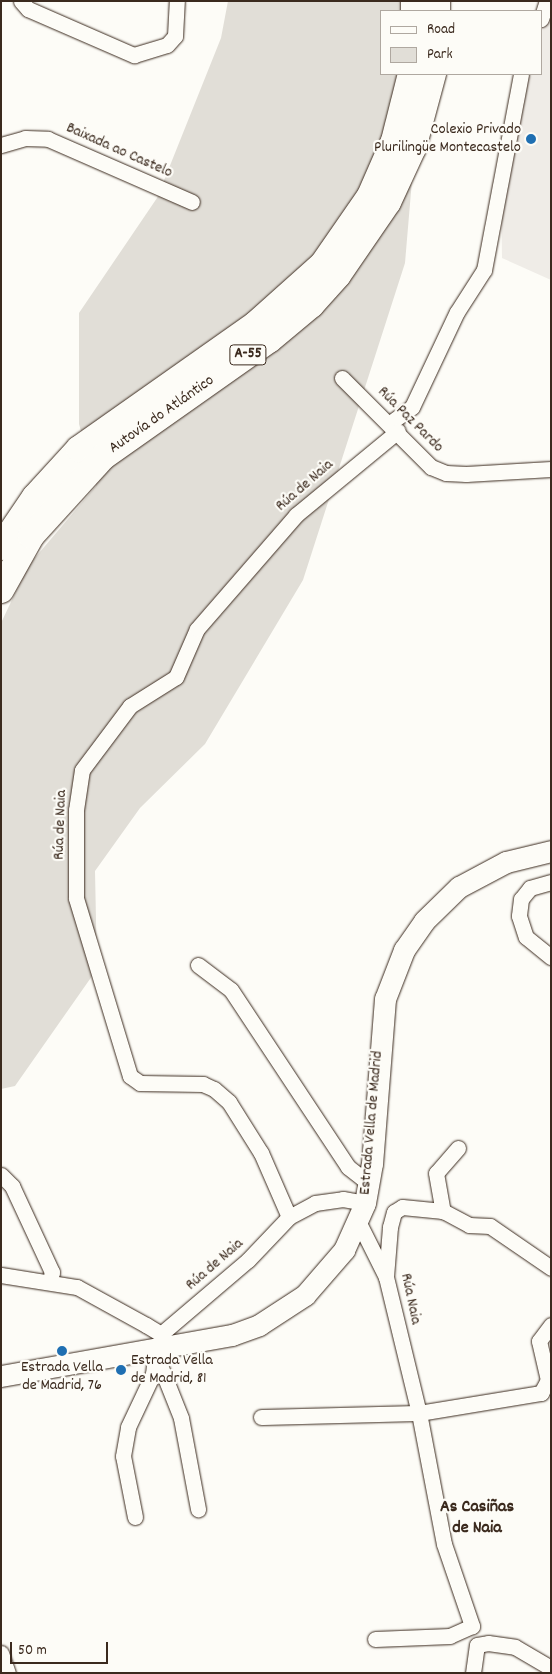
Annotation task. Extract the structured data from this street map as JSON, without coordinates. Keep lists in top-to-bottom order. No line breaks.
{"streets":{"highway":["A-55","Autovía do Atlántico"],"main road":["Estrada Vella de Madrid"],"street":["Baixada ao Castelo","Rúa Paz Pardo","Rúa de Naia","Rúa Naia"]},"crossings":[["A-55","Autovía do Atlántico"],["Rúa Paz Pardo","Rúa de Naia"],["Rúa de Naia","Estrada Vella de Madrid"]],"districts":["As Casiñas de Naia"],"places":["Colexio Privado Plurilingüe Montecastelo","Estrada Vella de Madrid, 76","Estrada Vella de Madrid, 81"],"legend":["Road","Park"],"scale_bar":"50 m"}
